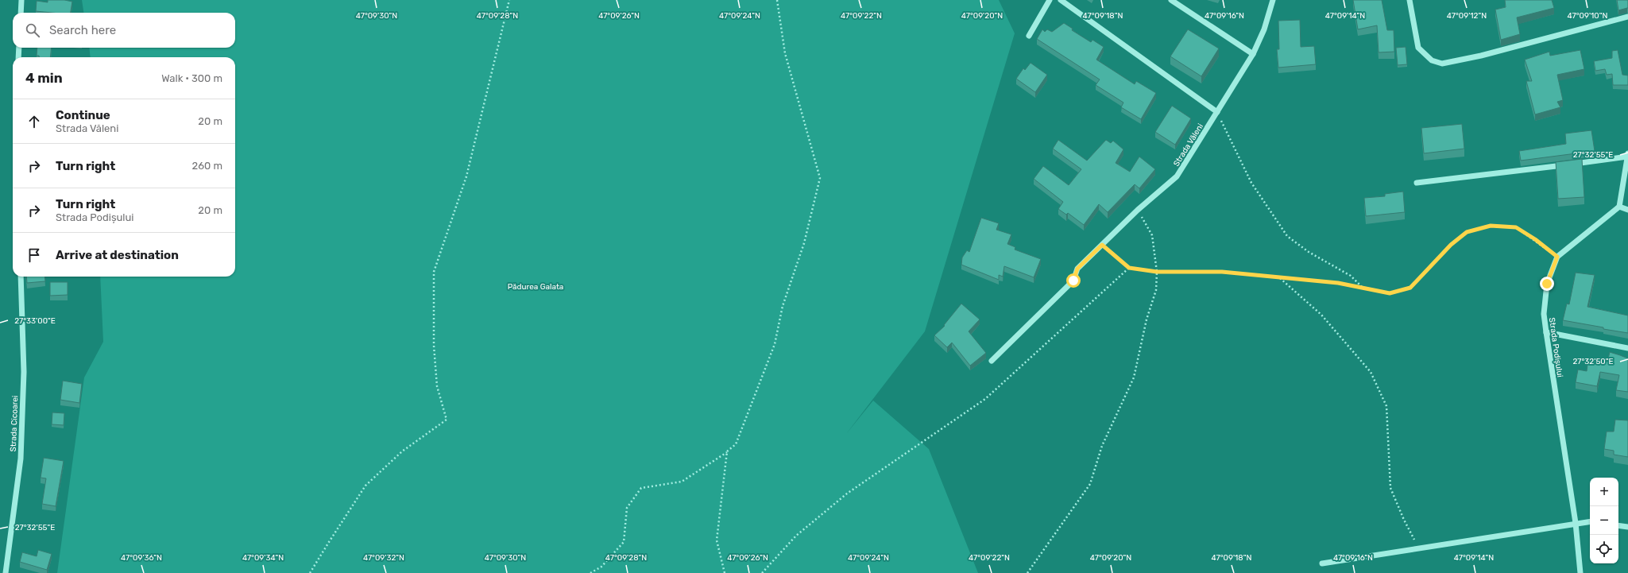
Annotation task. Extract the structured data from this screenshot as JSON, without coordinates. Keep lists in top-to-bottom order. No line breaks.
{"streets":{"street":["Strada Văleni","Strada Podișului","Strada Cicoarei"]},"parks":["Pădurea Galata"],"page":{"search":"Search here","heading":["4 min","Walk · 300 m"],"list":[["Continue","Strada Văleni","20 m"],["Turn right","260 m"],["Turn right","Strada Podișului","20 m"],"Arrive at destination"],"map_buttons":["+","−"]},"coordinates":["47°09'30\"N","47°09'28\"N","47°09'26\"N","47°09'24\"N","47°09'22\"N","47°09'20\"N","47°09'18\"N","47°09'16\"N","47°09'14\"N","47°09'12\"N","47°09'10\"N","27°32'55\"E","27°33'00\"E","27°32'50\"E","47°09'36\"N","47°09'34\"N","47°09'32\"N"]}
